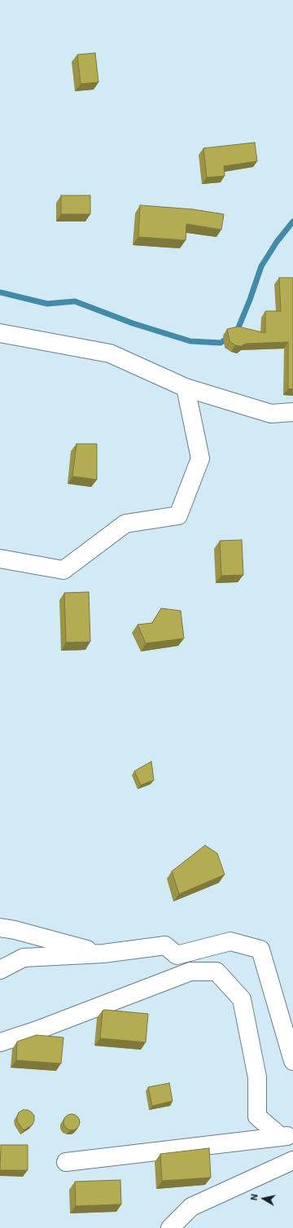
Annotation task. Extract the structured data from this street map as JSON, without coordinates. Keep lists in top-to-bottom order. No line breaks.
{"north":"left"}
